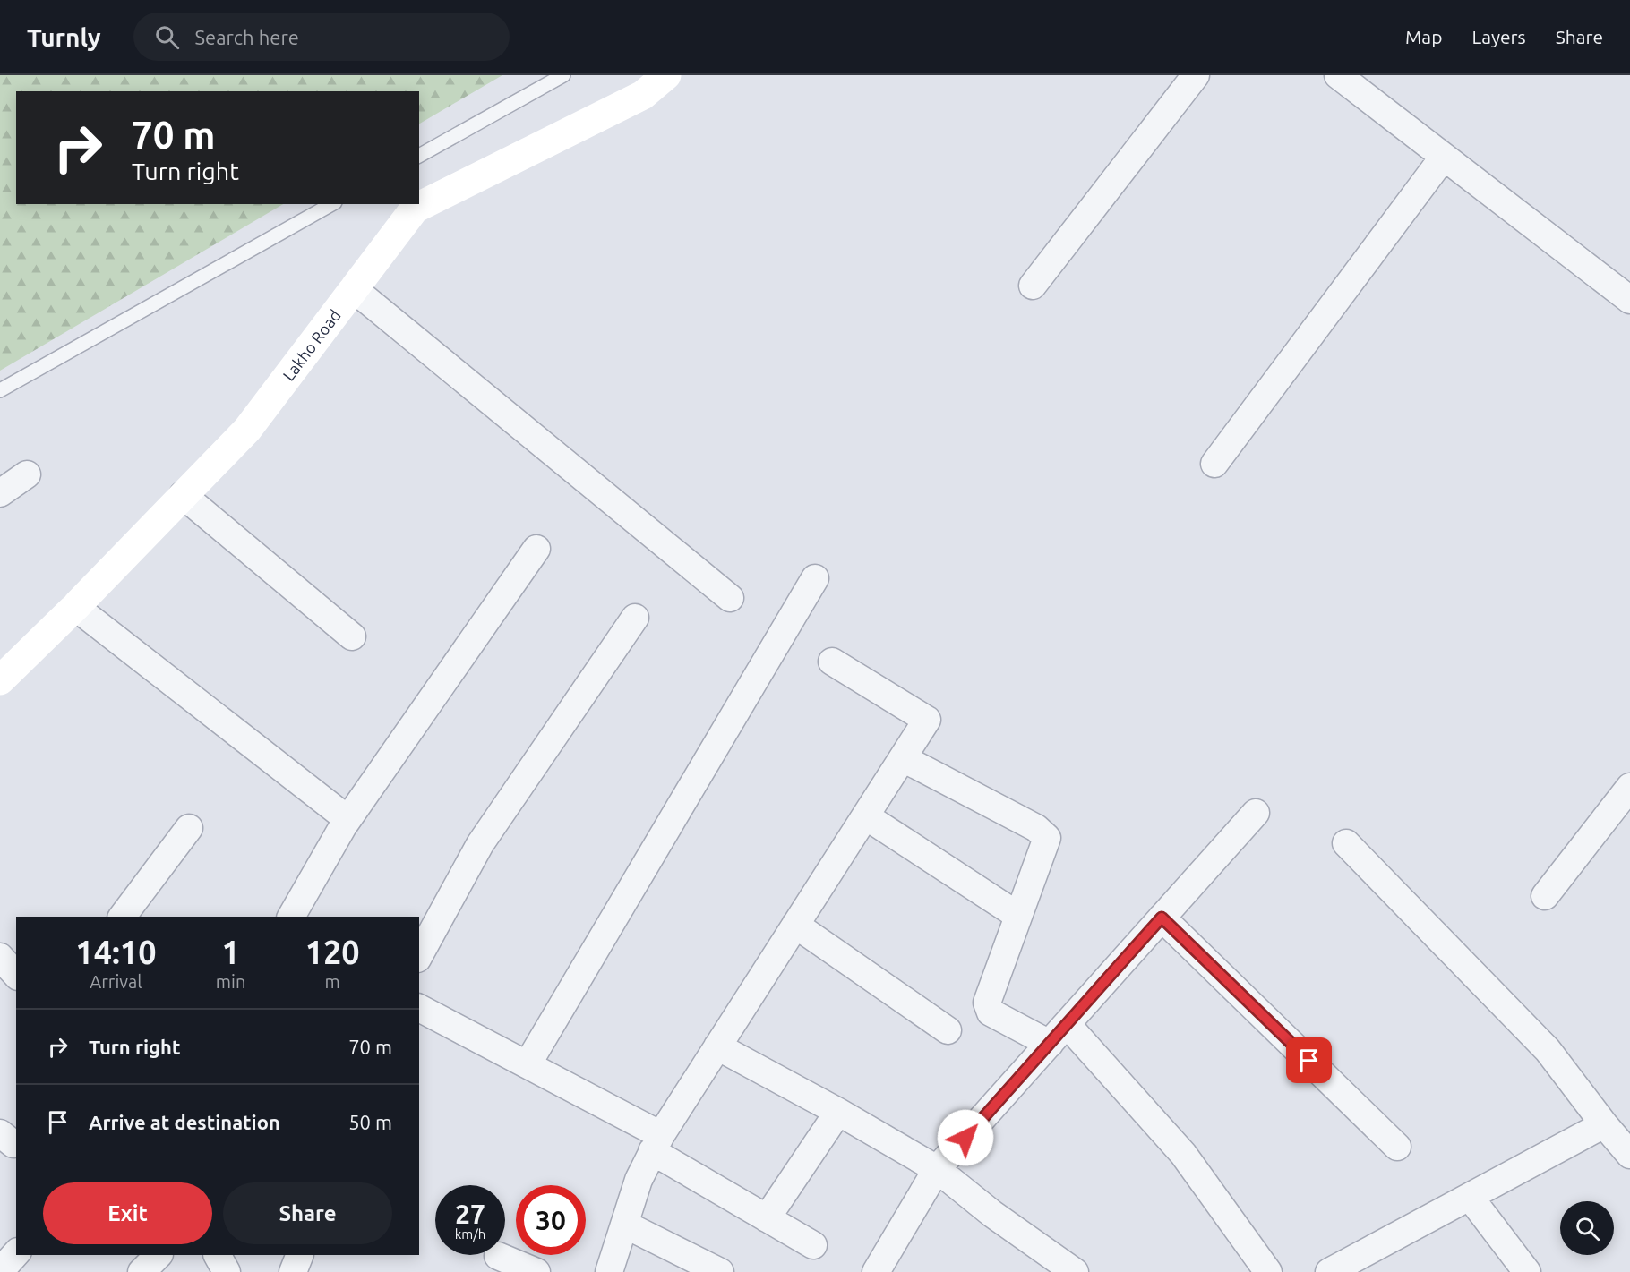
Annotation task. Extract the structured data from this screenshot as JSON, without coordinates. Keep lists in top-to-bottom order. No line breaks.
{"streets":{"street":["Lakho Road"]},"page":{"header":"Turnly","search":"Search here","nav":["Map","Layers","Share"],"turn":["70 m","Turn right"],"eta":["14:10","Arrival","1","min","120","m"],"list":[{"name":"Turn right","value":"70 m"},{"name":"Arrive at destination","value":"50 m"}],"buttons":["Exit","Share"],"speed":"27 km/h","limit":"30"}}
